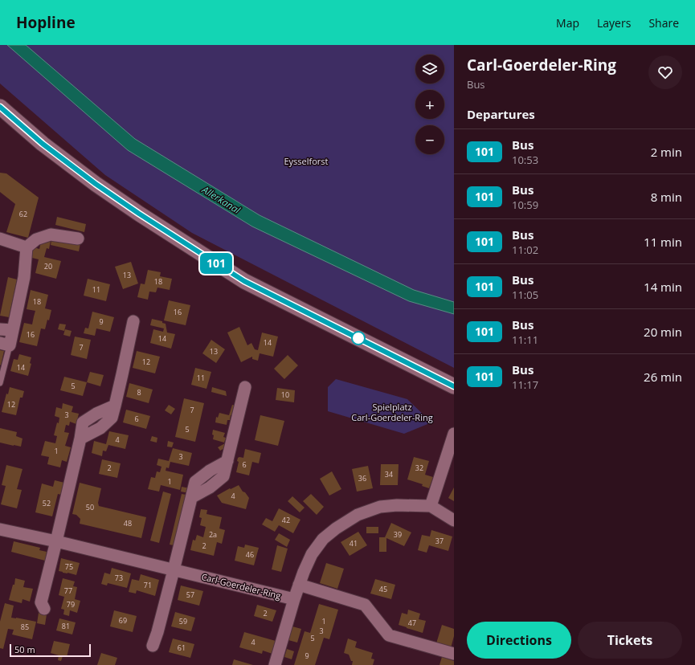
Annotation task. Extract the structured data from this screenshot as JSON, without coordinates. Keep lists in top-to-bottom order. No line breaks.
{"streets":{"street":["Carl-Goerdeler-Ring"]},"water":["Allerkanal"],"parks":["Eysselforst","Spielplatz Carl-Goerdeler-Ring"],"lines":["bus line 101"],"house_numbers":["62","20","13","18","11","18","16","9","16","14","14","7","13","12","14","11","5","8","10","12","7","3","6","5","4","1","3","6","2","32","34","36","1","4","52","50","42","48","2a","39","37","41","2","46","75","73","71","45","77","57","79","2","69","59","1","47","81","85","3","5","4","61","9"],"scale_bar":"50 m","page":{"header":"Hopline","nav":["Map","Layers","Share"],"on_map":"101","heading":[["Carl-Goerdeler-Ring","Bus"],"Departures"],"map_buttons":["+","−"],"list":[{"mark":"101","name":"Bus","note":"10:53","value":"2 min"},{"mark":"101","name":"Bus","note":"10:59","value":"8 min"},{"mark":"101","name":"Bus","note":"11:02","value":"11 min"},{"mark":"101","name":"Bus","note":"11:05","value":"14 min"},{"mark":"101","name":"Bus","note":"11:11","value":"20 min"},{"mark":"101","name":"Bus","note":"11:17","value":"26 min"}],"buttons":["Directions","Tickets"],"scale":"50 m"}}
